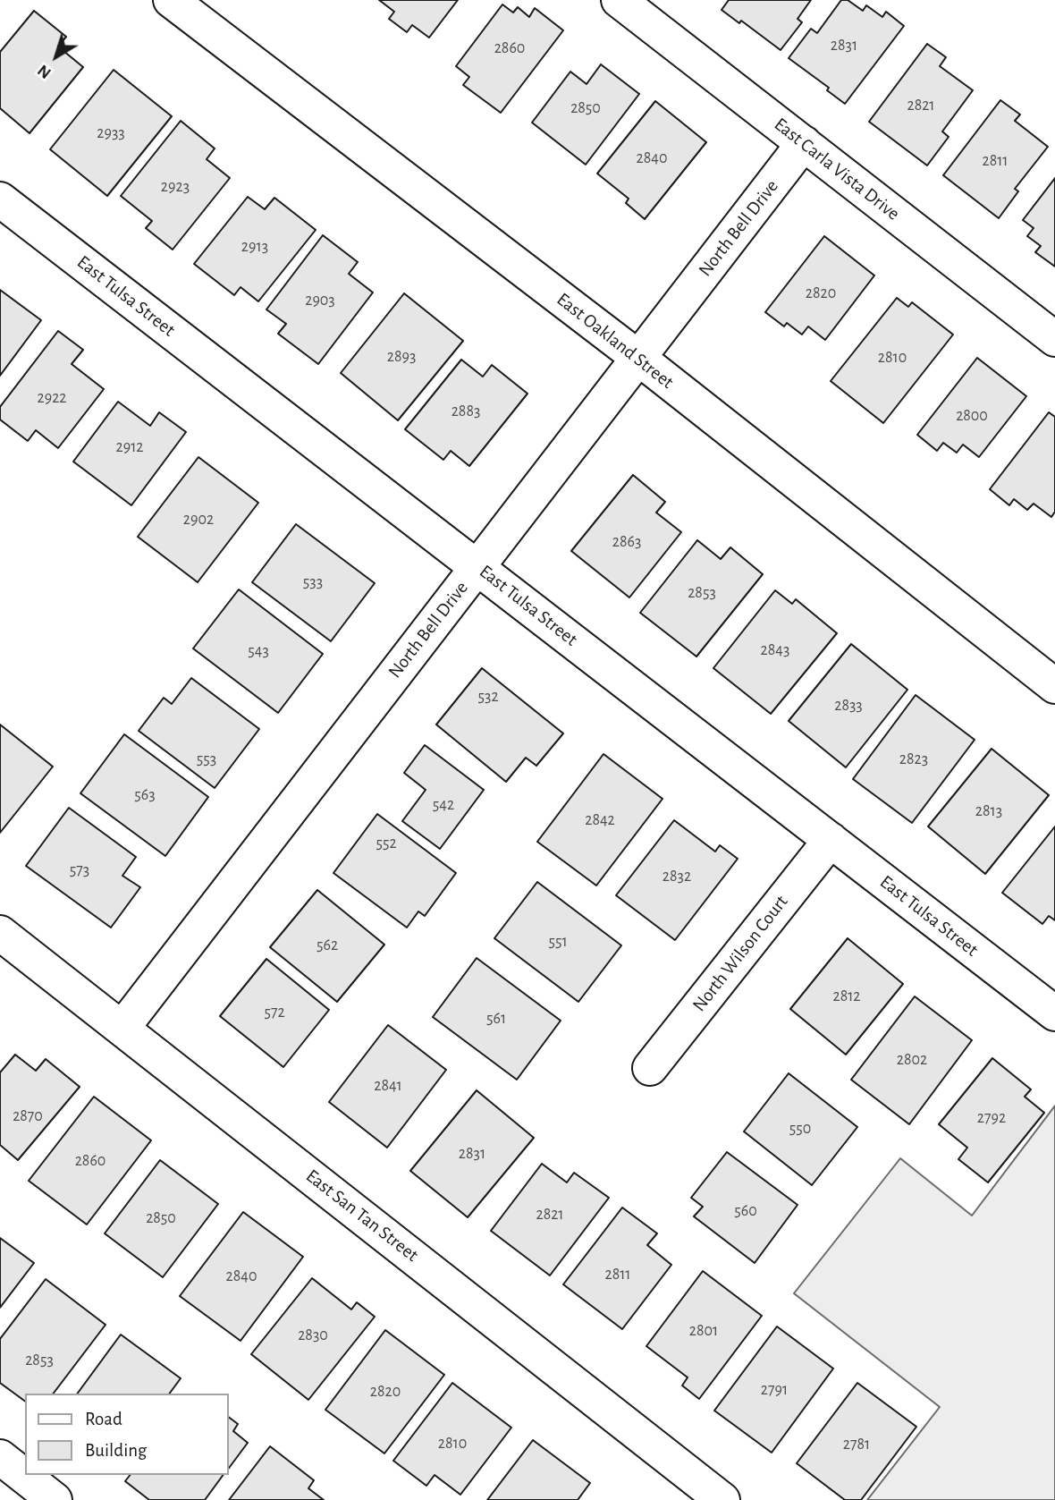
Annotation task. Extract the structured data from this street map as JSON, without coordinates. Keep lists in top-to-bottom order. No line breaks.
{"streets":{"street":["East Carla Vista Drive","North Bell Drive","East Tulsa Street","East Oakland Street","North Wilson Court","East San Tan Street"]},"crossings":[["East Carla Vista Drive","North Bell Drive"],["North Bell Drive","East Tulsa Street"],["North Bell Drive","East Oakland Street"],["North Bell Drive","East San Tan Street"],["East Tulsa Street","North Wilson Court"]],"house_numbers":["2831","2860","2821","2850","2933","2840","2811","2923","2913","2820","2903","2893","2810","2922","2883","2800","2912","2902","2863","533","2853","2843","543","532","2833","553","2823","563","542","2813","2842","552","573","2832","551","562","2812","572","561","2802","2841","2870","2792","550","2831","2860","560","2821","2850","2811","2840","2801","2830","2853","2791","2820","2810","2781"],"legend":["Road","Building"],"north":"bottom left"}
